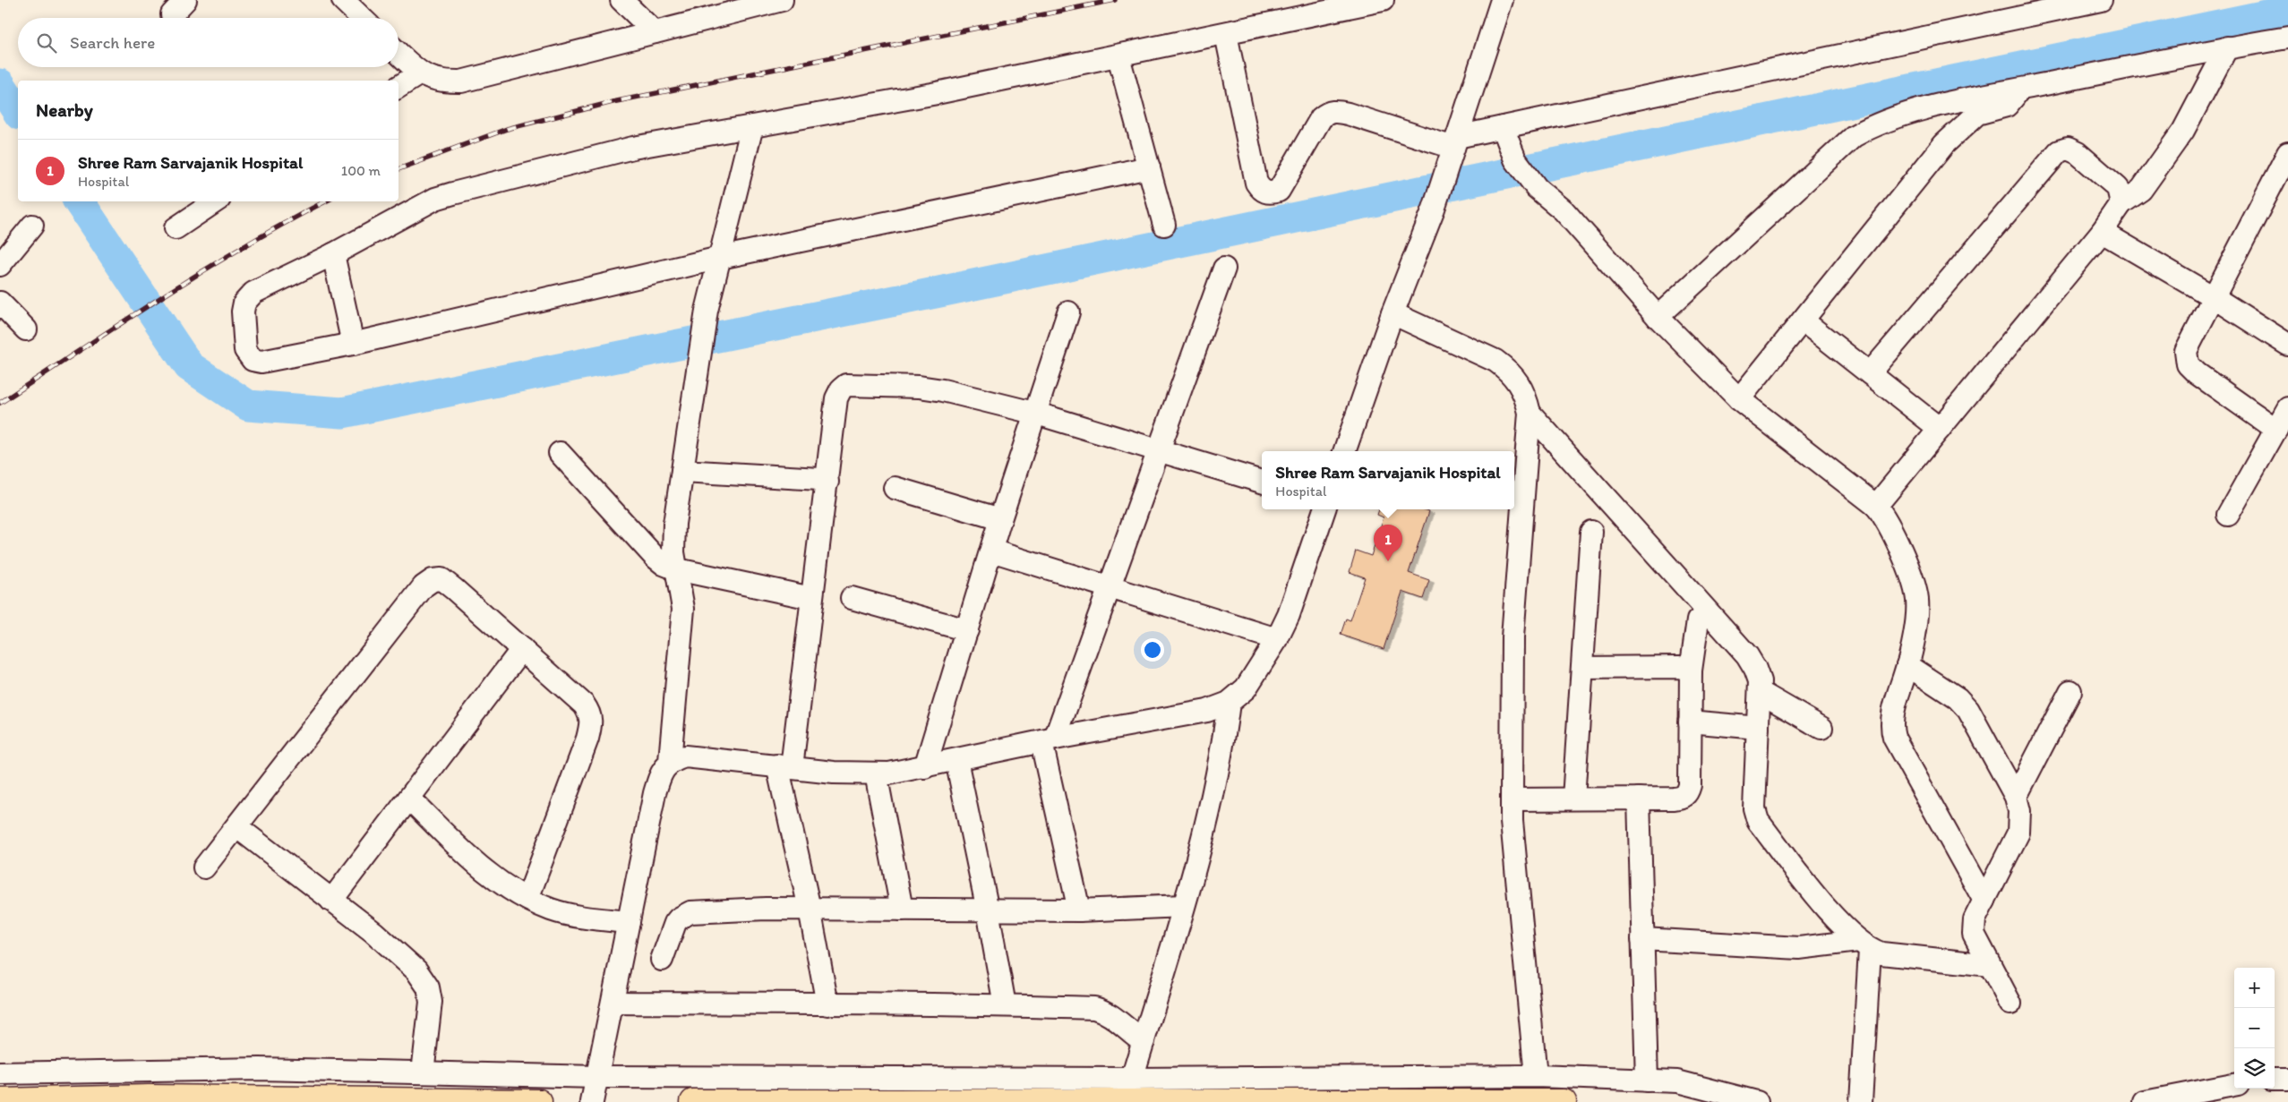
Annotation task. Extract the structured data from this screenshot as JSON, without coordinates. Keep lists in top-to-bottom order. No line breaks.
{"page":{"search":"Search here","heading":"Nearby","list":[{"mark":"1","name":"Shree Ram Sarvajanik Hospital","note":"Hospital","value":"100 m"}],"popup":["Shree Ram Sarvajanik Hospital","Hospital"],"pins":"1","map_buttons":["+","−"]}}
